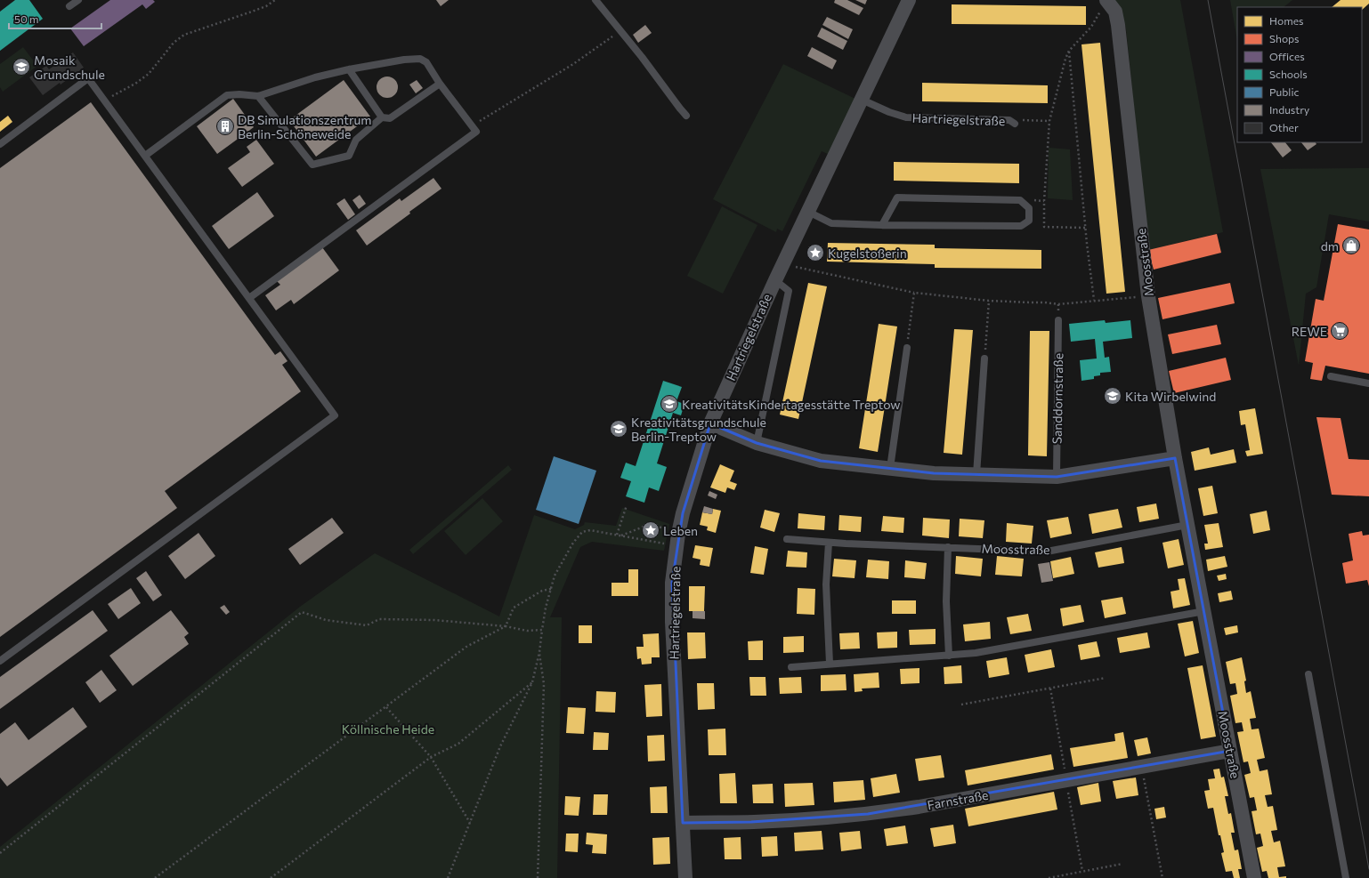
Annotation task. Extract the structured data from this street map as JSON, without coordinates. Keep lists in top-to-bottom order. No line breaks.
{"streets":{"street":["Hartriegelstraße","Moosstraße","Farnstraße"],"lane":["Sanddornstraße"]},"crossings":[["Hartriegelstraße","Farnstraße"],["Moosstraße","Farnstraße"]],"parks":["Köllnische Heide"],"places":{"school or university":["Mosaik Grundschule","Kita Wirbelwind","KreativitätsKindertagesstätte Treptow","Kreativitätsgrundschule Berlin-Treptow"],"building":["DB Simulationszentrum Berlin-Schöneweide"],"shop":["dm"],"place":["Kugelstoßerin","Leben"],"supermarket":["REWE"]},"legend":["Homes","Shops","Offices","Schools","Public","Industry","Other"],"scale_bar":"50 m"}
